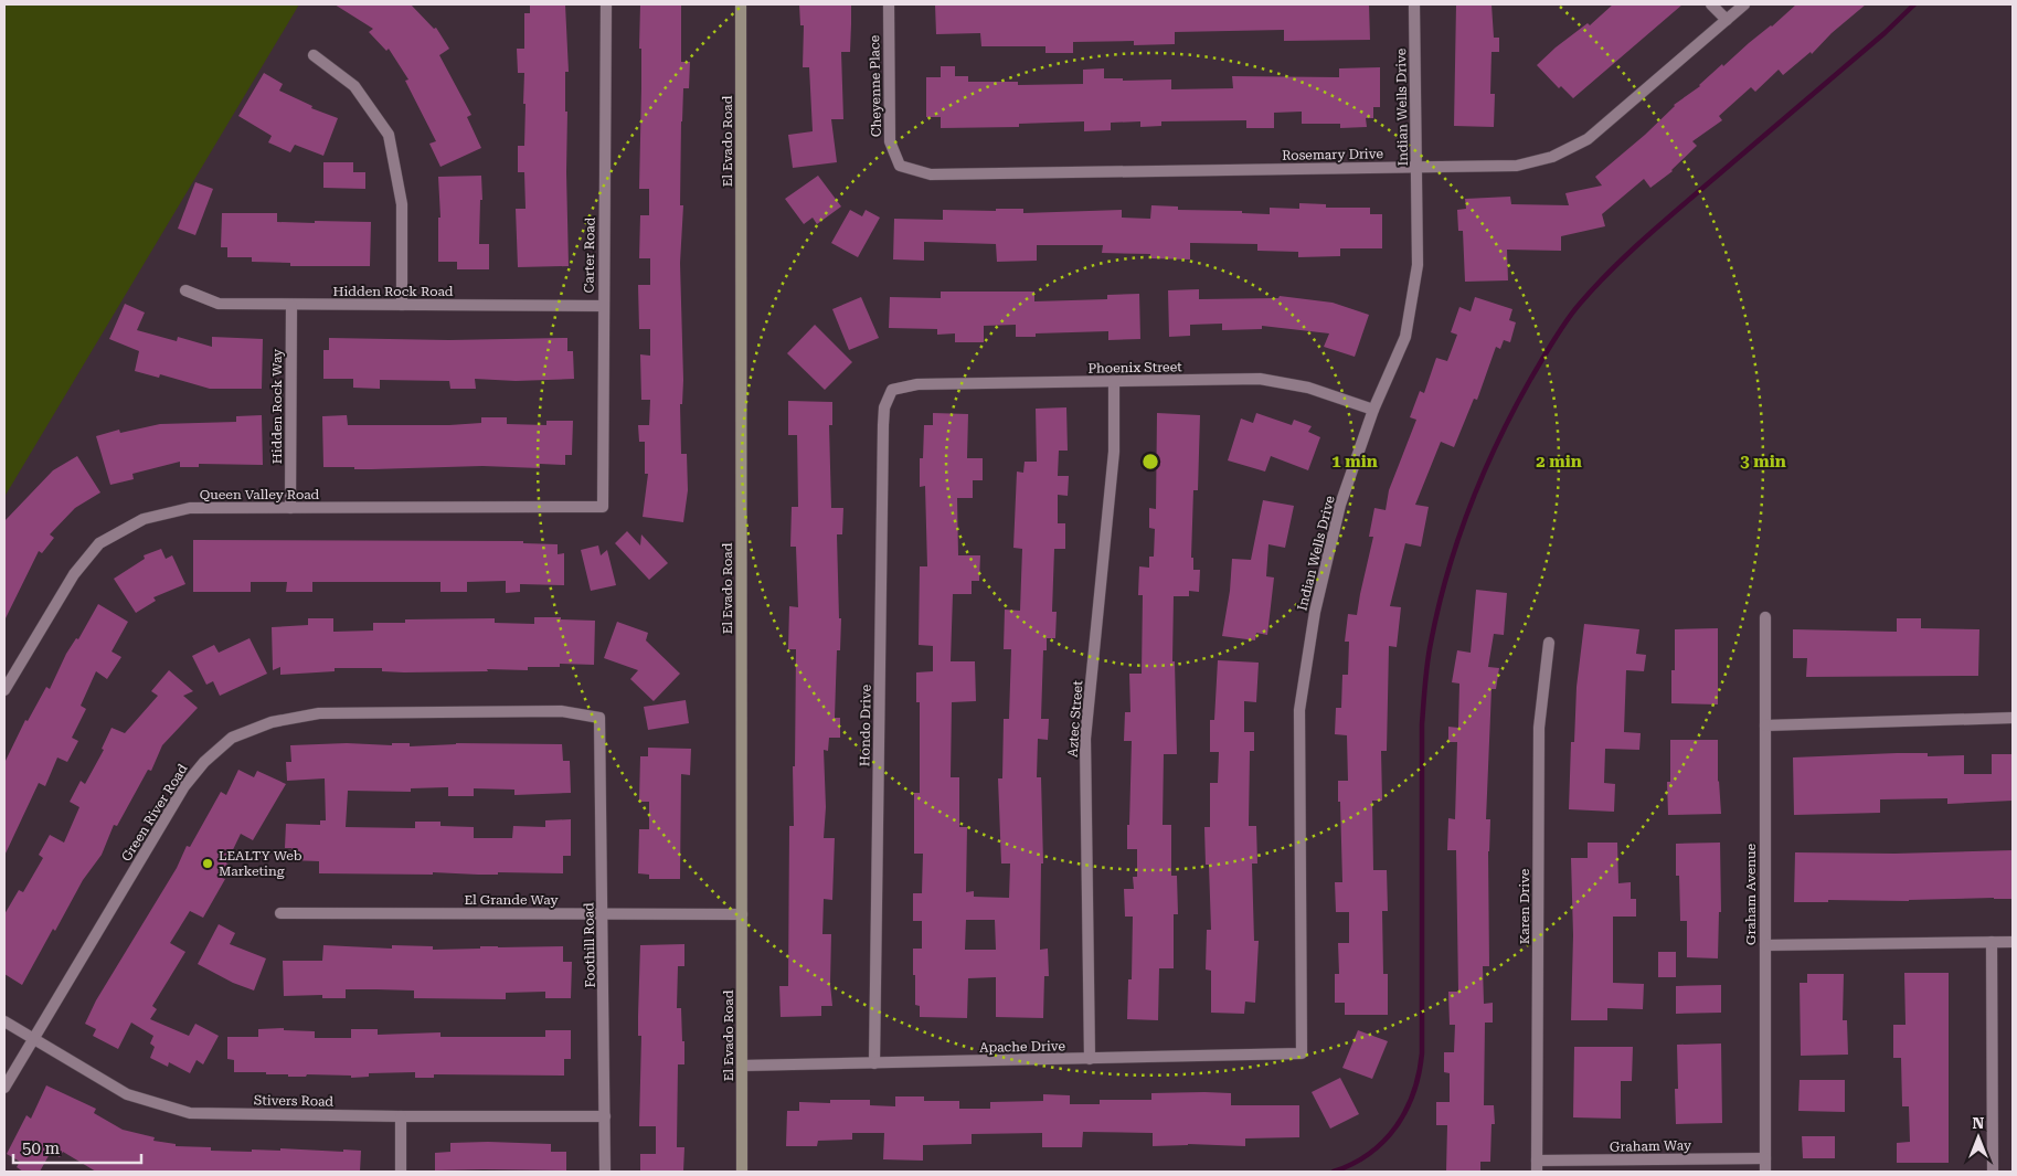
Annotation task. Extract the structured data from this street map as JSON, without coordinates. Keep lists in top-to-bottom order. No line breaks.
{"streets":{"main road":["El Evado Road"],"street":["Cheyenne Place","Indian Wells Drive","Rosemary Drive","Carter Road","Hidden Rock Road","Phoenix Street","Hidden Rock Way","Queen Valley Road","Aztec Street","Hondo Drive","Green River Road","Graham Avenue","El Grande Way","Karen Drive","Foothill Road","Apache Drive","Stivers Road","Graham Way"]},"crossings":[["Cheyenne Place","Rosemary Drive"],["Indian Wells Drive","Rosemary Drive"],["Indian Wells Drive","Phoenix Street"],["Indian Wells Drive","Apache Drive"],["El Evado Road","El Grande Way"],["El Evado Road","Apache Drive"],["Carter Road","Hidden Rock Road"],["Carter Road","Queen Valley Road"],["Hidden Rock Road","Hidden Rock Way"],["Phoenix Street","Aztec Street"],["Phoenix Street","Hondo Drive"],["Hidden Rock Way","Queen Valley Road"],["Aztec Street","Apache Drive"],["Hondo Drive","Apache Drive"],["Green River Road","Foothill Road"],["Green River Road","Stivers Road"],["Graham Avenue","Graham Way"],["El Grande Way","Foothill Road"],["Karen Drive","Graham Way"],["Foothill Road","Stivers Road"]],"places":["LEALTY Web Marketing"],"scale_bar":"50 m","north":"top","rings":["1 min","2 min","3 min"]}
